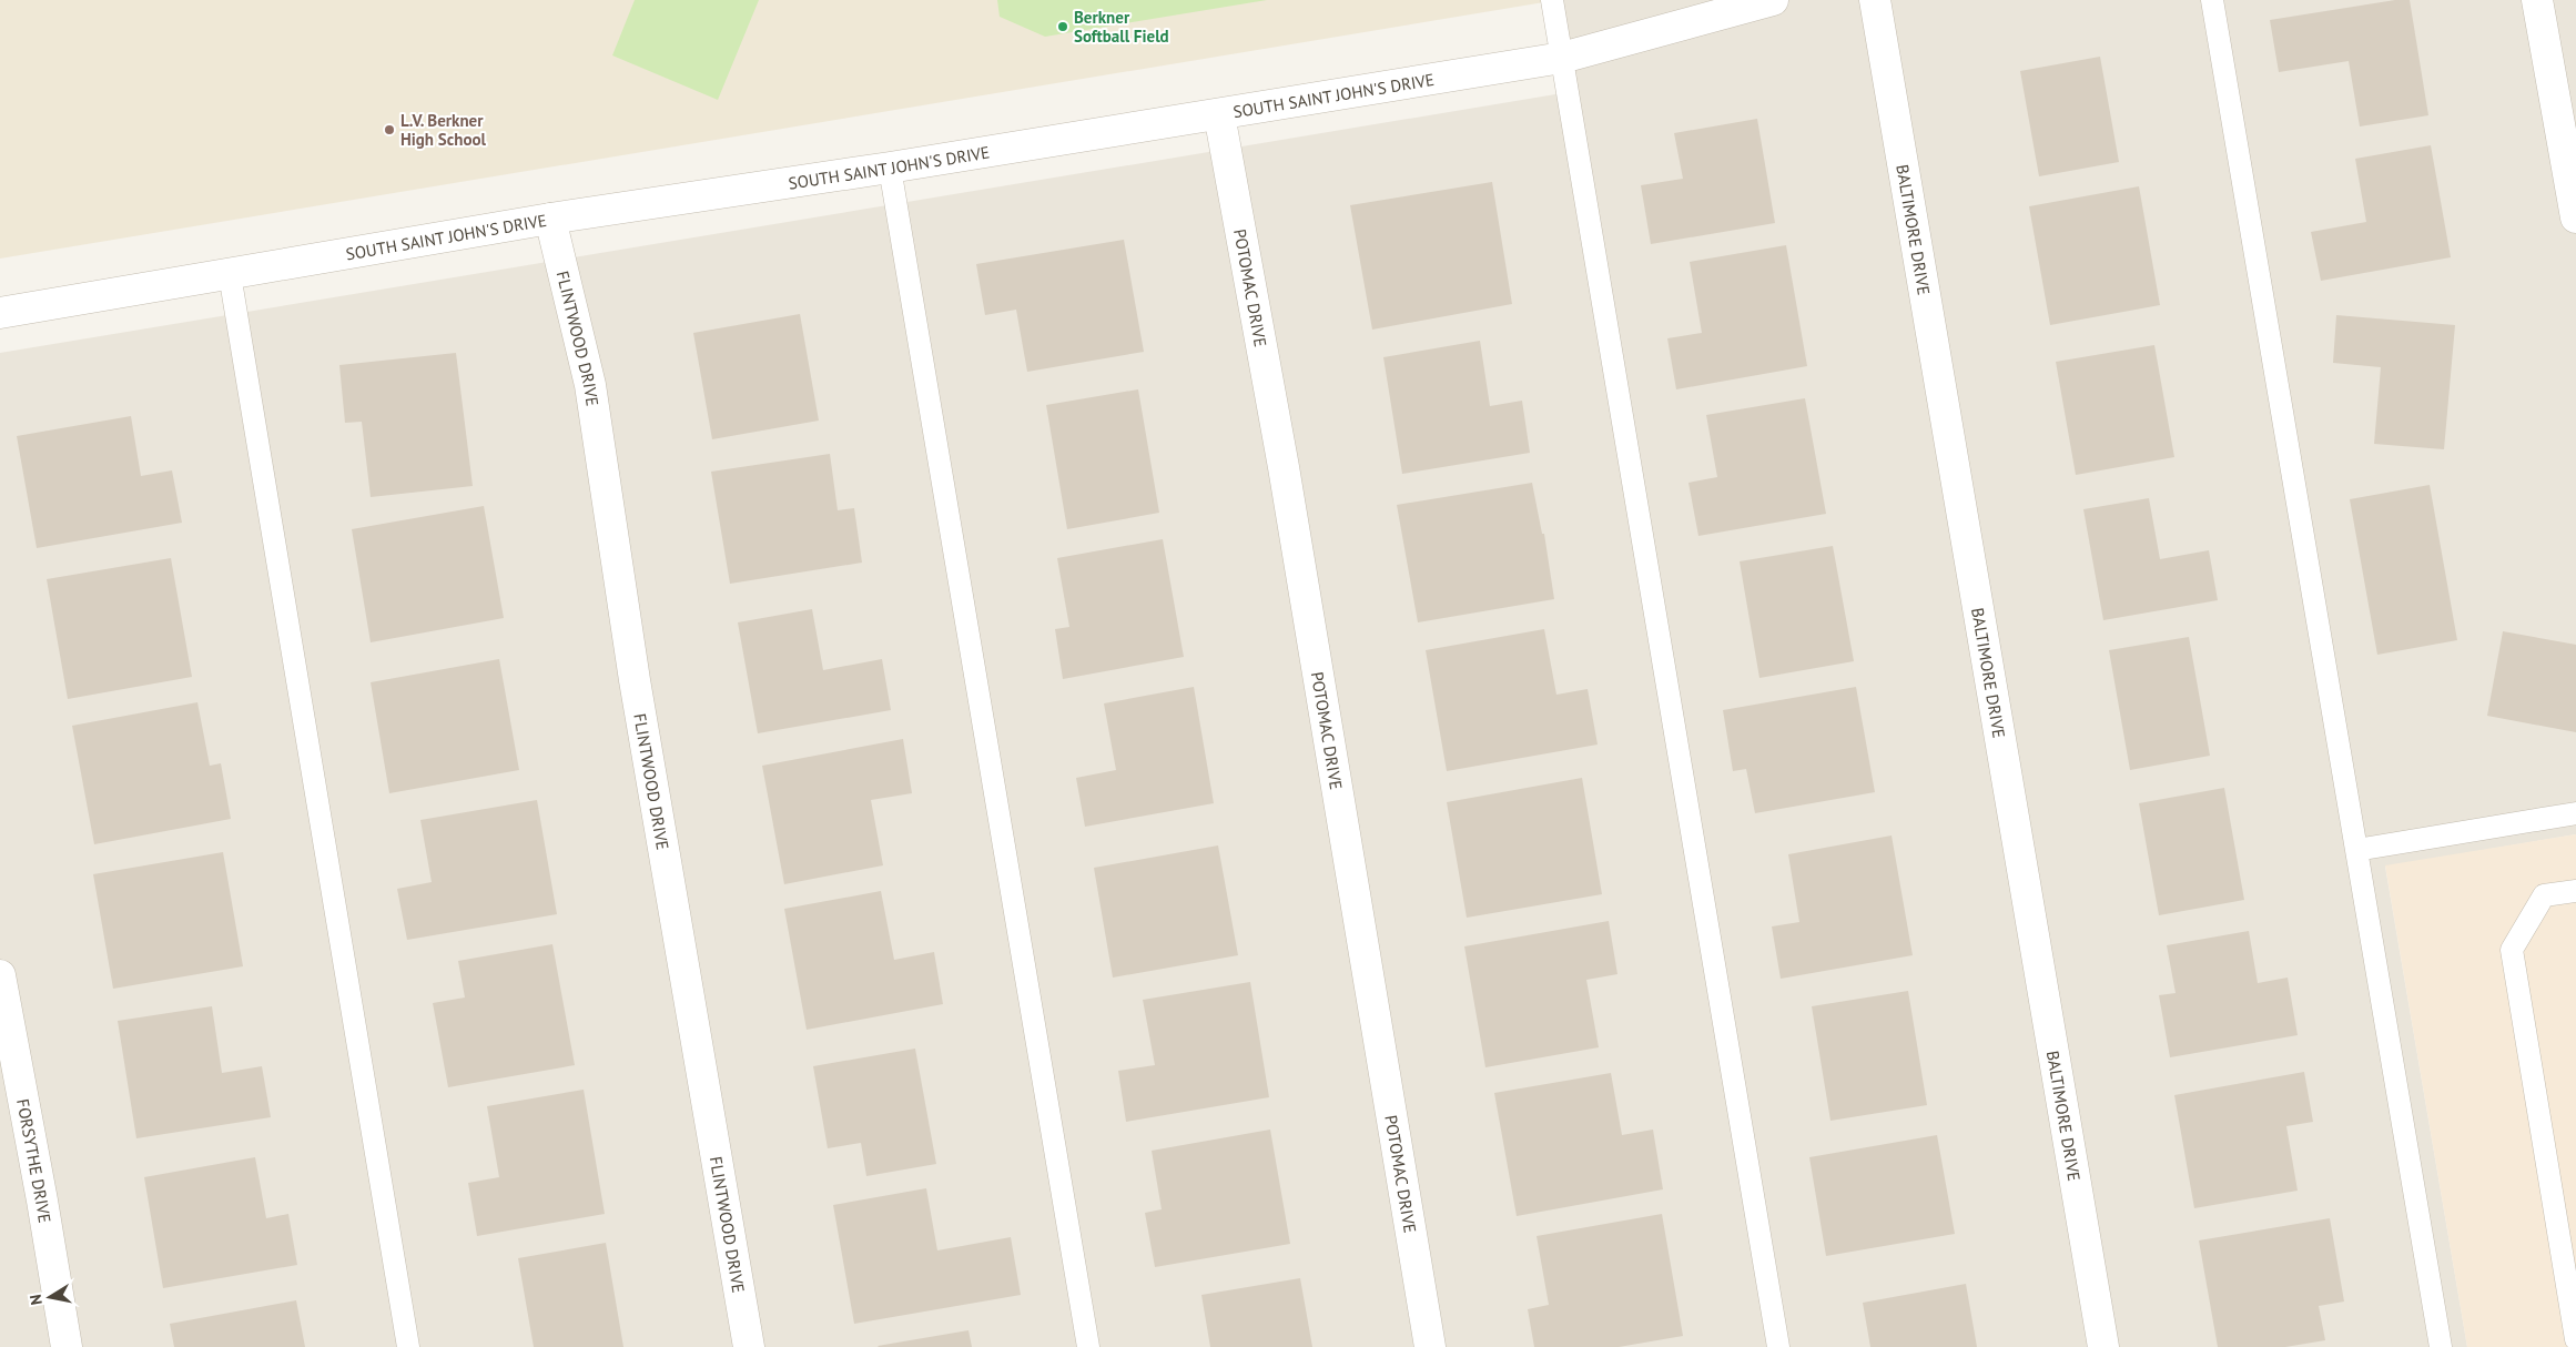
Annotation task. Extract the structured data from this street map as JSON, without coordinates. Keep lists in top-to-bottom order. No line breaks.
{"streets":{"street":["SOUTH SAINT JOHN'S DRIVE","BALTIMORE DRIVE","POTOMAC DRIVE","FLINTWOOD DRIVE","FORSYTHE DRIVE"]},"crossings":[["SOUTH SAINT JOHN'S DRIVE","POTOMAC DRIVE"],["SOUTH SAINT JOHN'S DRIVE","FLINTWOOD DRIVE"]],"places":["Berkner Softball Field","L.V. Berkner High School"],"north":"left"}
